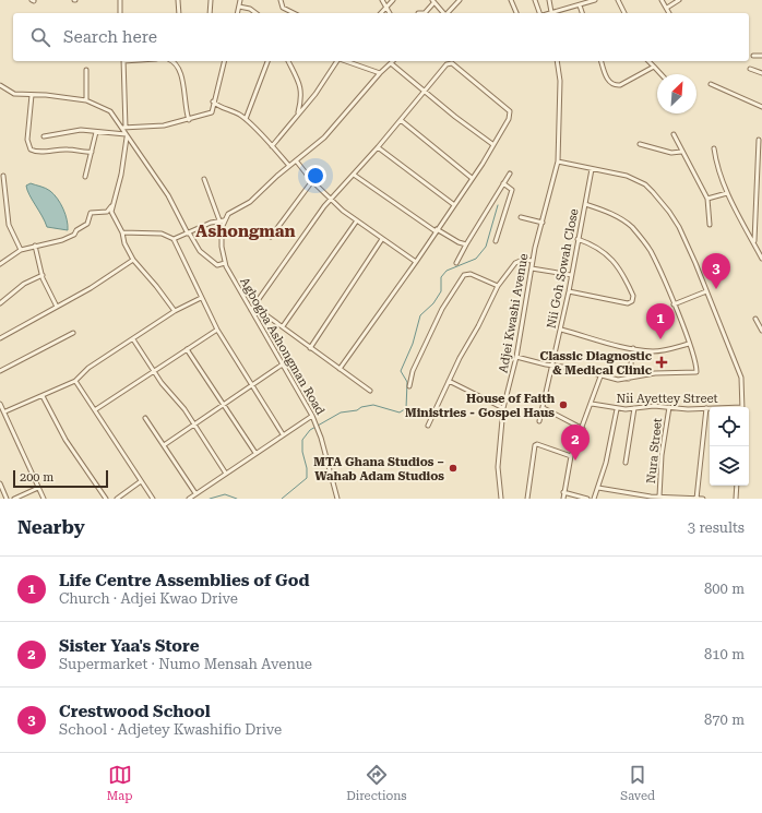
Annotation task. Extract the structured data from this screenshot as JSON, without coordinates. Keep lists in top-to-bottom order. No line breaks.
{"streets":{"street":["Nii Goh Sowah Close","Adjei Kwashi Avenue","Agbogba Ashongman Road","Nii Ayettey Street","Nura Street"]},"crossings":[["Nii Ayettey Street","Nura Street"]],"districts":["Ashongman"],"places":{"health":["Classic Diagnostic & Medical Clinic"],"other":["House of Faith Ministries - Gospel Haus","MTA Ghana Studios – Wahab Adam Studios"]},"scale_bar":"200 m","north":"top right","page":{"search":"Search here","pins":["3","1","2"],"scale":"200 m","heading":["Nearby","3 results"],"list":[{"mark":"1","name":"Life Centre Assemblies of God","note":"Church · Adjei Kwao Drive","value":"800 m"},{"mark":"2","name":"Sister Yaa's Store","note":"Supermarket · Numo Mensah Avenue","value":"810 m"},{"mark":"3","name":"Crestwood School","note":"School · Adjetey Kwashifio Drive","value":"870 m"}],"nav":["Map","Directions","Saved"]}}
